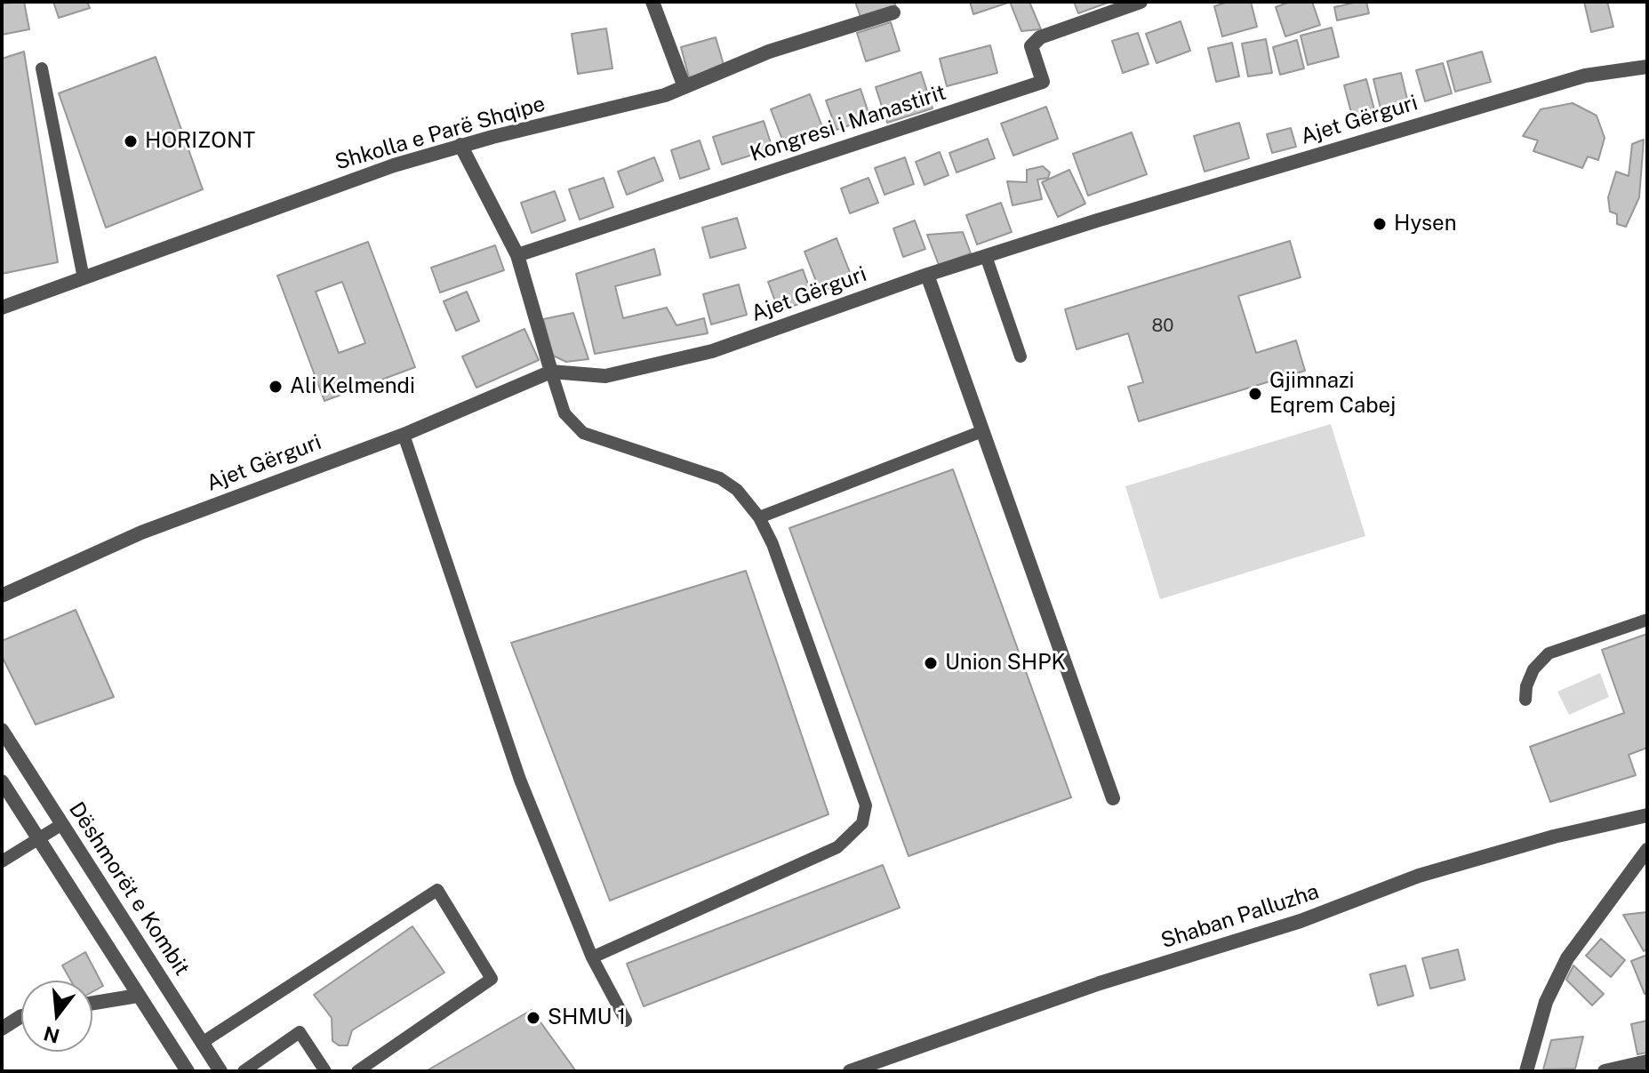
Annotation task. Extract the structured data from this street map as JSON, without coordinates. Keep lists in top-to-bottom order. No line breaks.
{"streets":{"street":["Ajet Gërguri","Kongresi i Manastirit","Shkolla e Parë Shqipe","Dëshmorët e Kombit","Shaban Palluzha"]},"places":["HORIZONT","Hysen","Ali Kelmendi","Gjimnazi Eqrem Cabej","Union SHPK","SHMU 1"],"house_numbers":["80"],"north":"bottom"}
